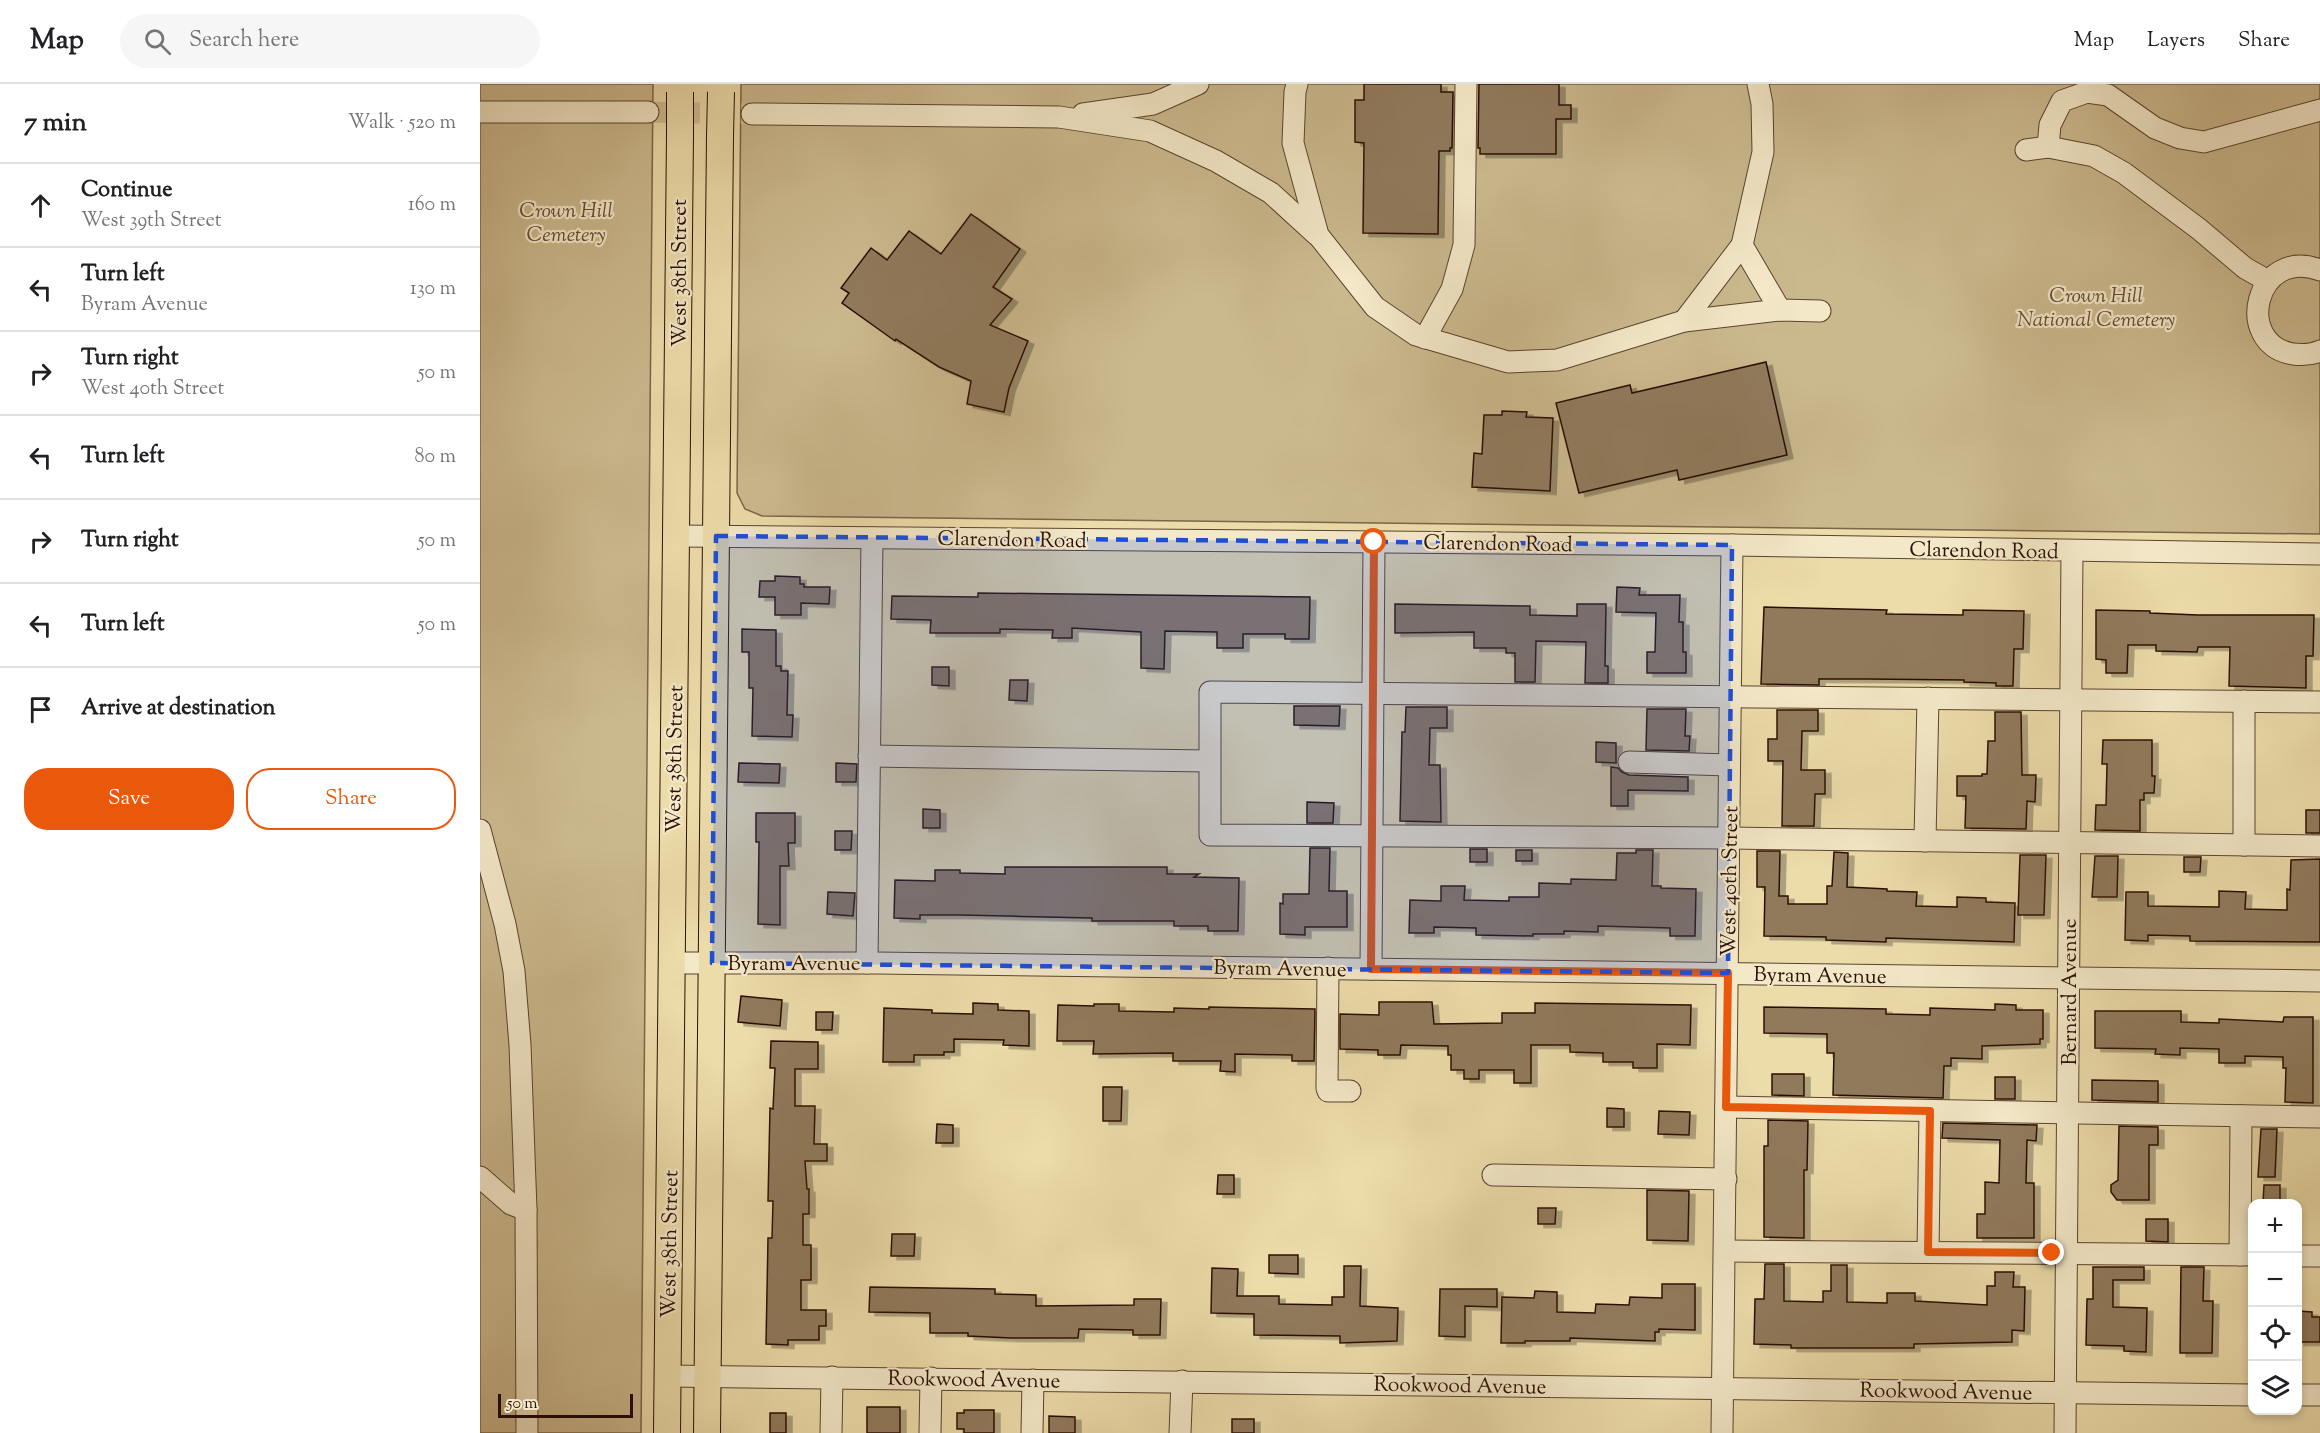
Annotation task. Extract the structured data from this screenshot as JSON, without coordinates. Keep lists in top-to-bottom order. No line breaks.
{"streets":{"main road":["West 38th Street"],"street":["Clarendon Road","West 40th Street","Byram Avenue","Bernard Avenue","Rookwood Avenue"]},"crossings":[["West 38th Street","Clarendon Road"],["West 38th Street","Byram Avenue"],["West 38th Street","Rookwood Avenue"],["Clarendon Road","West 40th Street"],["Clarendon Road","Bernard Avenue"],["West 40th Street","Byram Avenue"],["West 40th Street","Rookwood Avenue"],["Byram Avenue","Bernard Avenue"],["Bernard Avenue","Rookwood Avenue"]],"parks":["Crown Hill Cemetery","Crown Hill National Cemetery"],"scale_bar":"50 m","page":{"header":"Map","search":"Search here","nav":["Map","Layers","Share"],"heading":["7 min","Walk · 520 m"],"list":[["Continue","West 39th Street","160 m"],["Turn left","Byram Avenue","130 m"],["Turn right","West 40th Street","50 m"],["Turn left","80 m"],["Turn right","50 m"],["Turn left","50 m"],"Arrive at destination"],"buttons":["Save","Share"],"map_buttons":["+","−"],"scale":"50 m"}}
